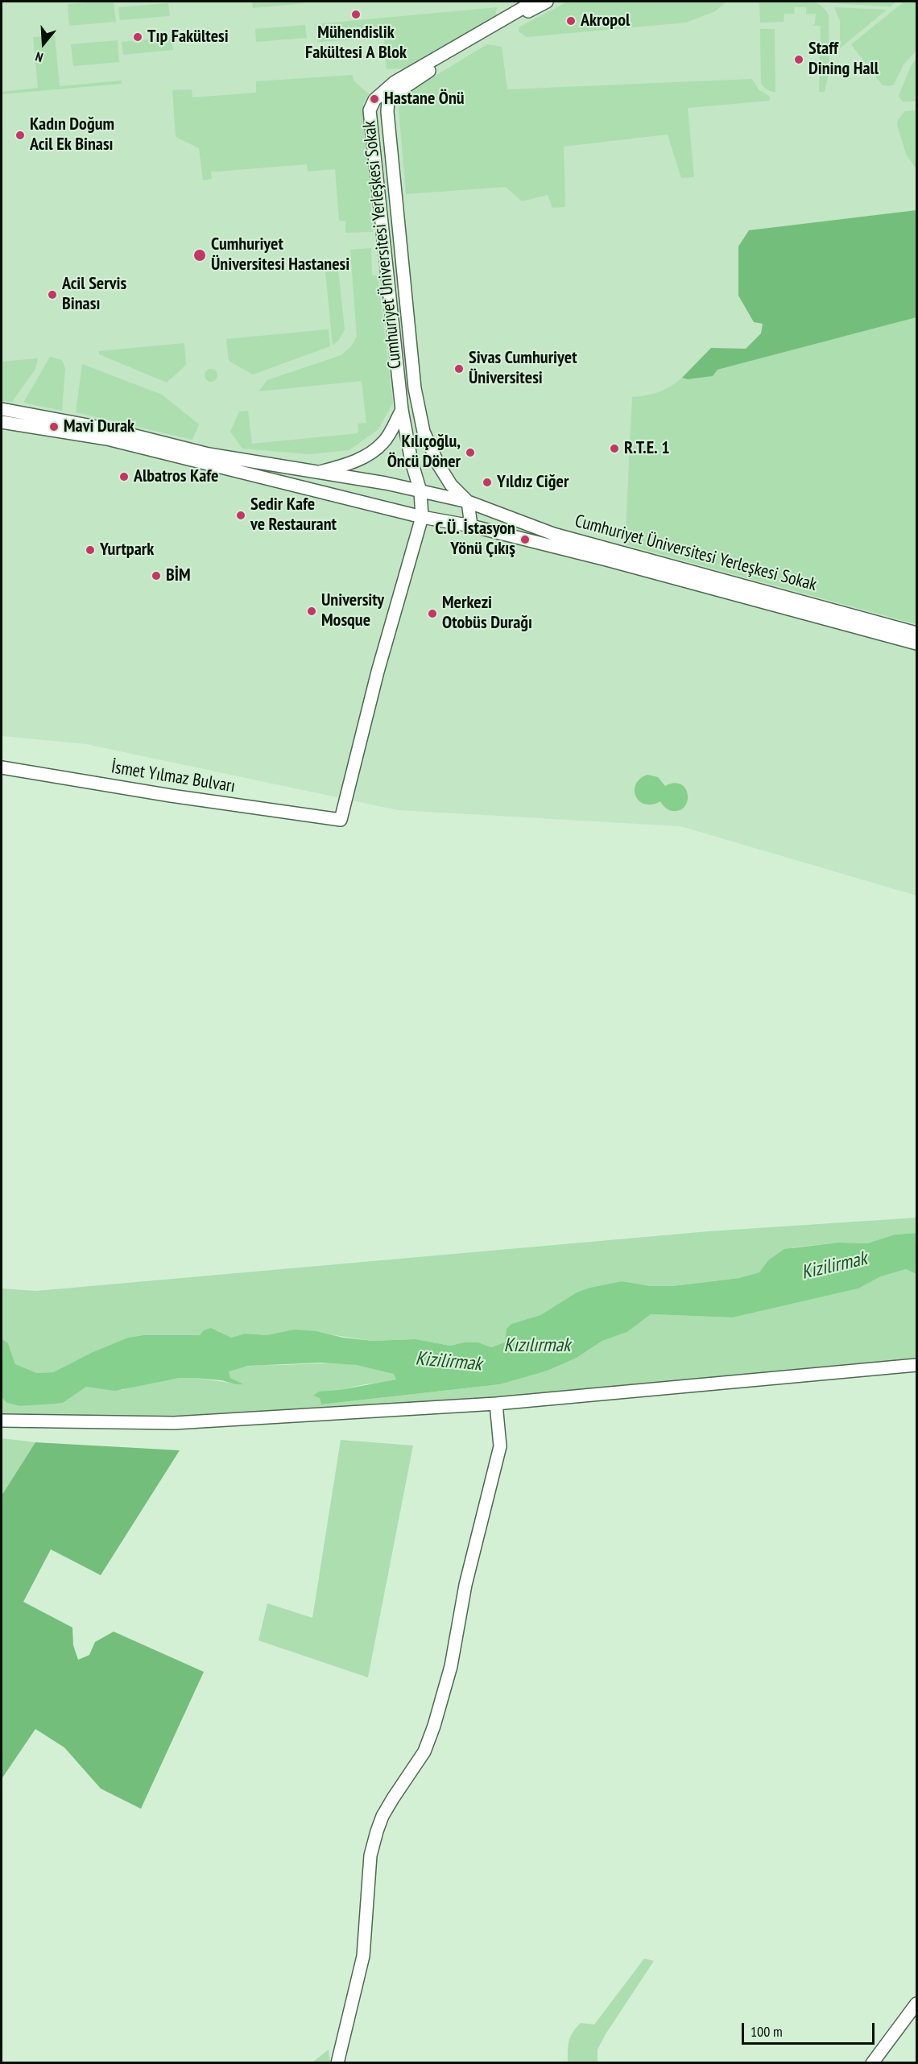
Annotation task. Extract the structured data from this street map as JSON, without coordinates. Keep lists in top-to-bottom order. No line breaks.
{"streets":{"street":["Cumhuriyet Üniversitesi Yerleşkesi Sokak","İsmet Yılmaz Bulvarı"]},"crossings":[["Cumhuriyet Üniversitesi Yerleşkesi Sokak","İsmet Yılmaz Bulvarı"]],"water":["Kizilirmak","Kızılırmak"],"places":["Mühendislik Fakültesi A Blok","Akropol","Tıp Fakültesi","Staff Dining Hall","Hastane Önü","Kadın Doğum Acil Ek Binası","Cumhuriyet Üniversitesi Hastanesi","Acil Servis Binası","Sivas Cumhuriyet Üniversitesi","Mavi Durak","R.T.E. 1","Kılıçoğlu, Öncü Döner","Albatros Kafe","Yıldız Ciğer","Sedir Kafe ve Restaurant","C.Ü. İstasyon Yönü Çıkış","Yurtpark","BİM","University Mosque","Merkezi Otobüs Durağı"],"scale_bar":"100 m","north":"bottom"}
